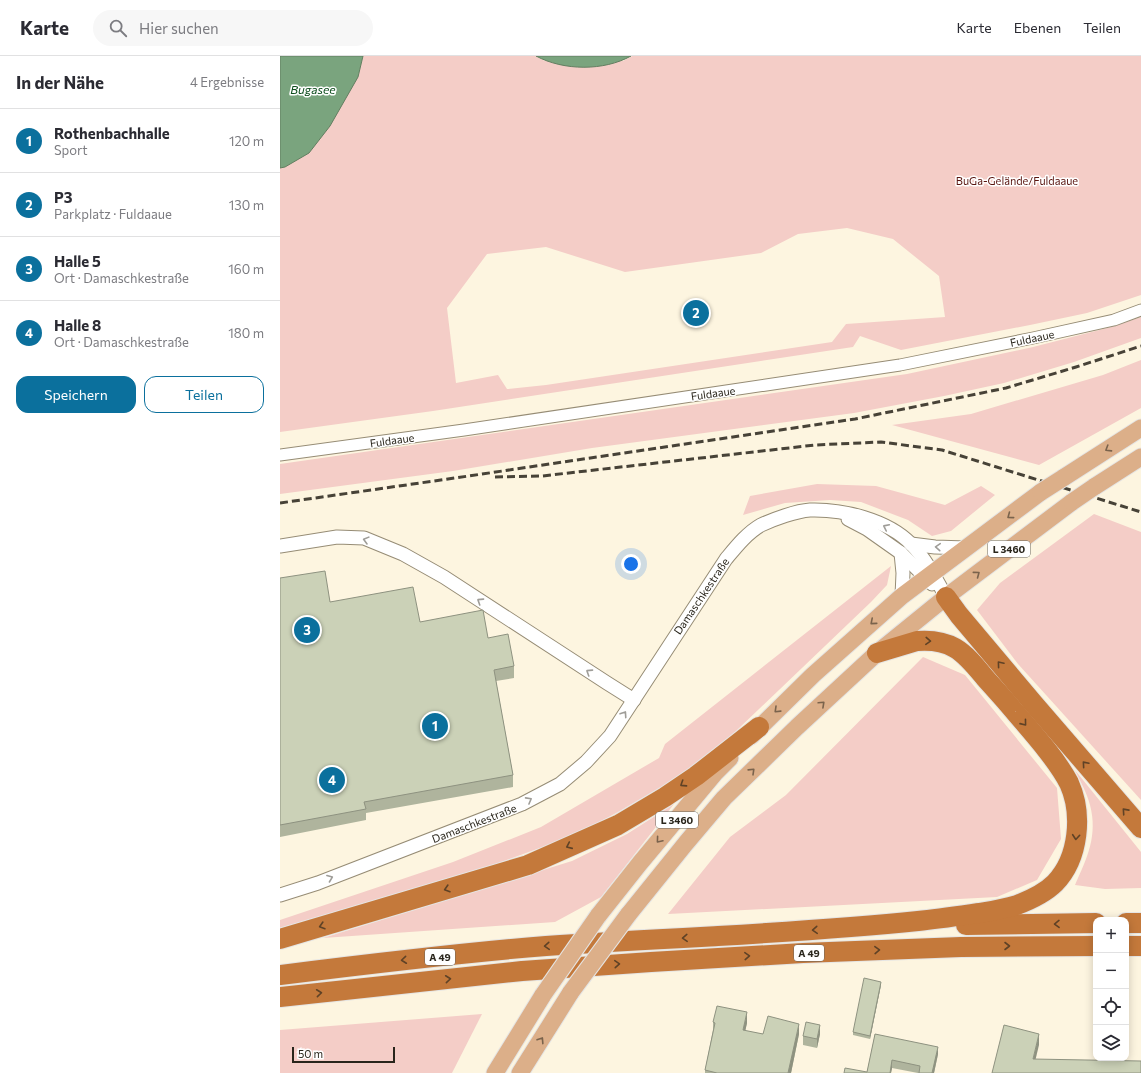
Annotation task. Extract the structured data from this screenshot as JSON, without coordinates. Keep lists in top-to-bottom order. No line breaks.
{"streets":{"highway":["A 49"],"main road":["L 3460"],"street":["Fuldaaue","Damaschkestraße"]},"crossings":[["L 3460","Damaschkestraße"]],"water":["Bugasee"],"parks":["BuGa-Gelände/Fuldaaue"],"scale_bar":"50 m","page":{"header":"Karte","search":"Hier suchen","nav":["Karte","Ebenen","Teilen"],"heading":["In der Nähe","4 Ergebnisse"],"list":[{"mark":"1","name":"Rothenbachhalle","note":"Sport","value":"120 m"},{"mark":"2","name":"P3","note":"Parkplatz · Fuldaaue","value":"130 m"},{"mark":"3","name":"Halle 5","note":"Ort · Damaschkestraße","value":"160 m"},{"mark":"4","name":"Halle 8","note":"Ort · Damaschkestraße","value":"180 m"}],"pins":["2","3","1","4"],"buttons":["Speichern","Teilen"],"map_buttons":["+","−"],"scale":"50 m"}}
